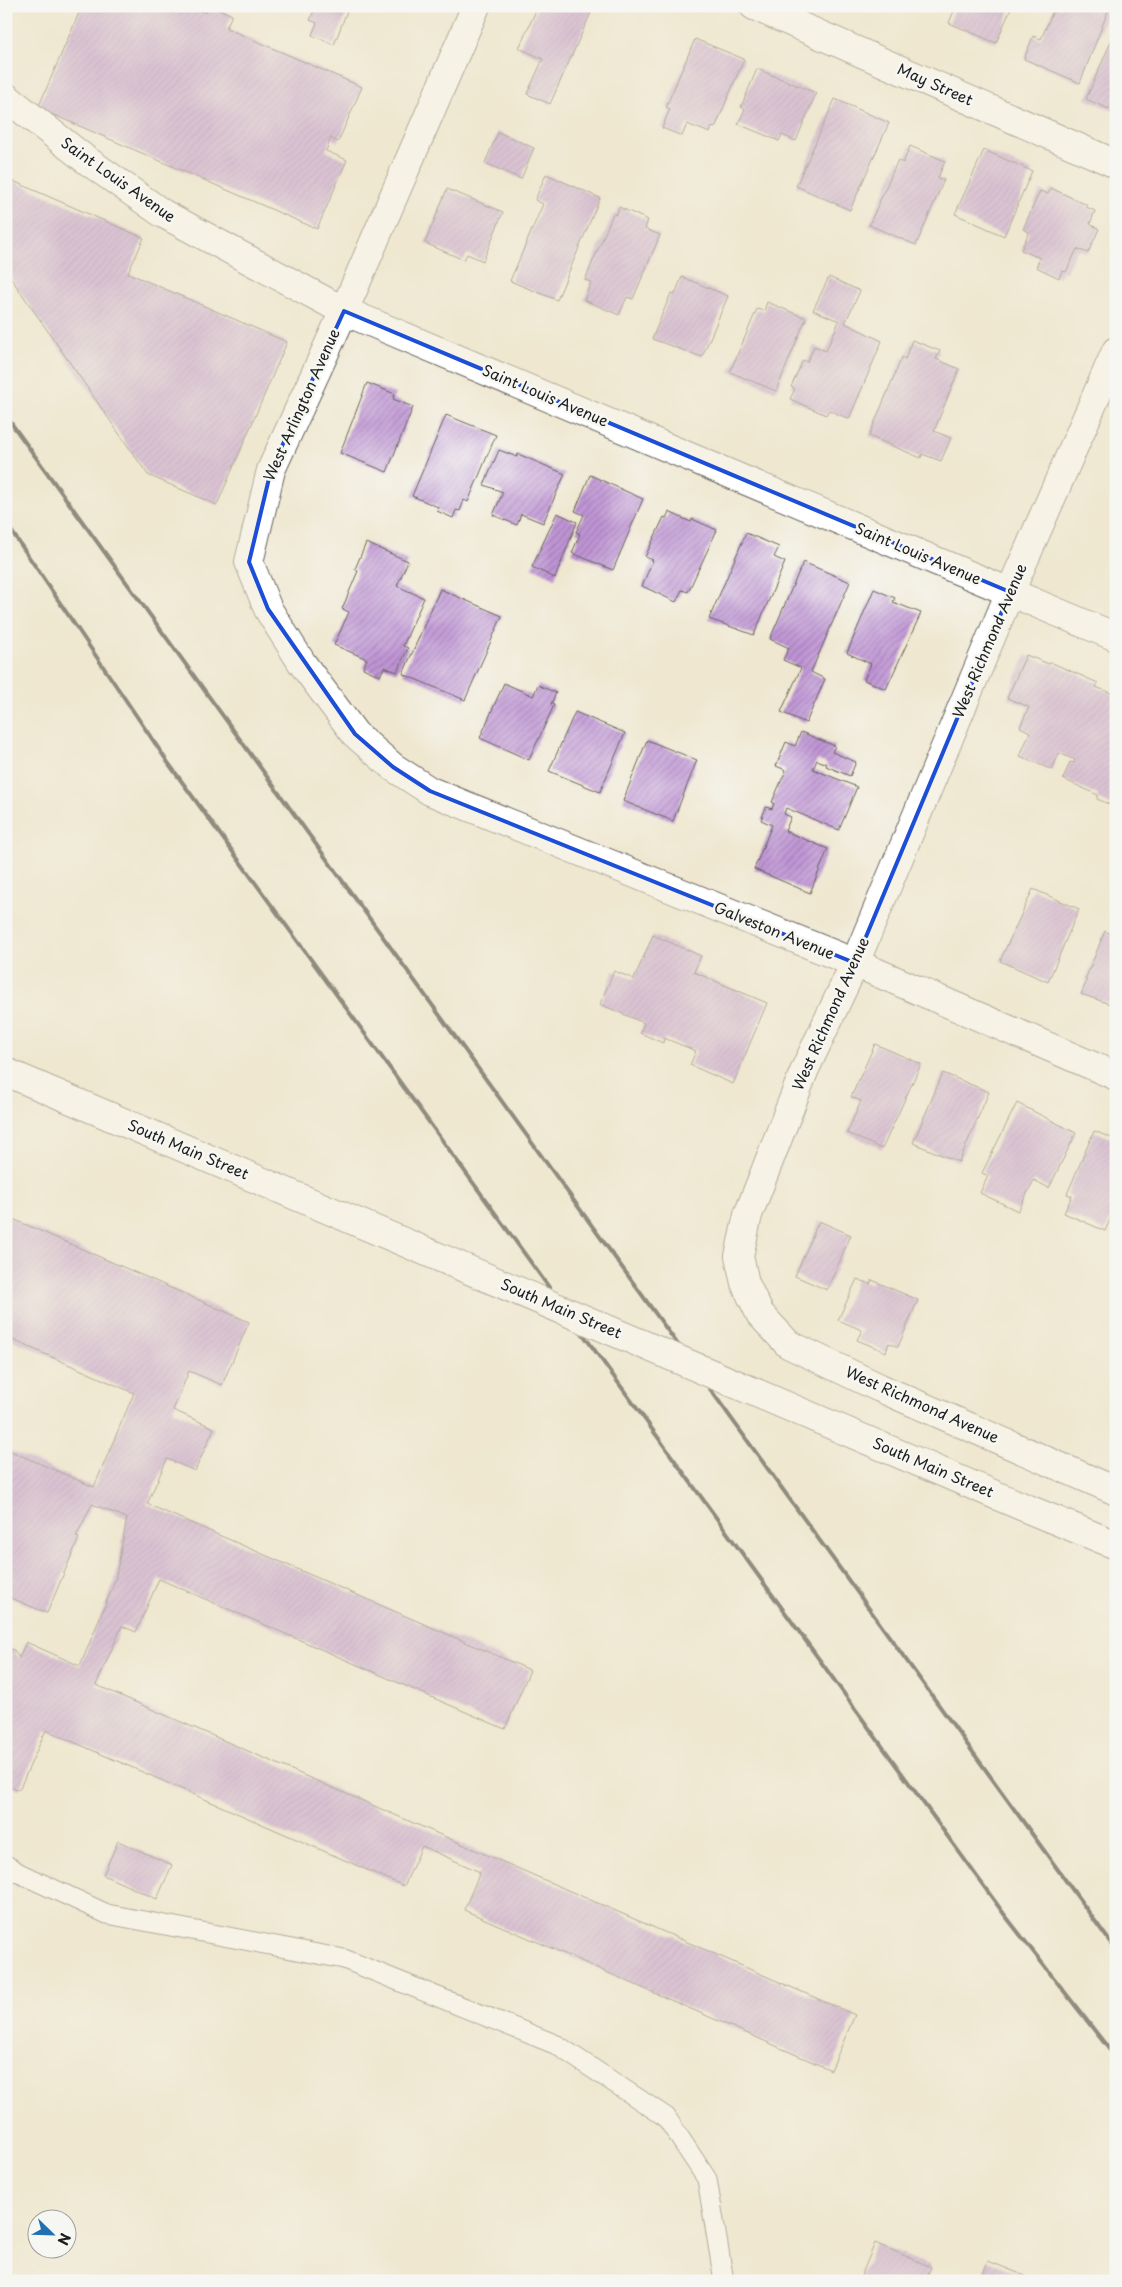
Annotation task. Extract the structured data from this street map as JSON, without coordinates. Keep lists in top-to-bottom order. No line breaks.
{"streets":{"street":["May Street","Saint Louis Avenue","West Arlington Avenue","West Richmond Avenue","Galveston Avenue","South Main Street"]},"crossings":[["Saint Louis Avenue","West Arlington Avenue"],["Saint Louis Avenue","West Richmond Avenue"],["West Arlington Avenue","Galveston Avenue"],["West Richmond Avenue","Galveston Avenue"]],"north":"bottom right"}
